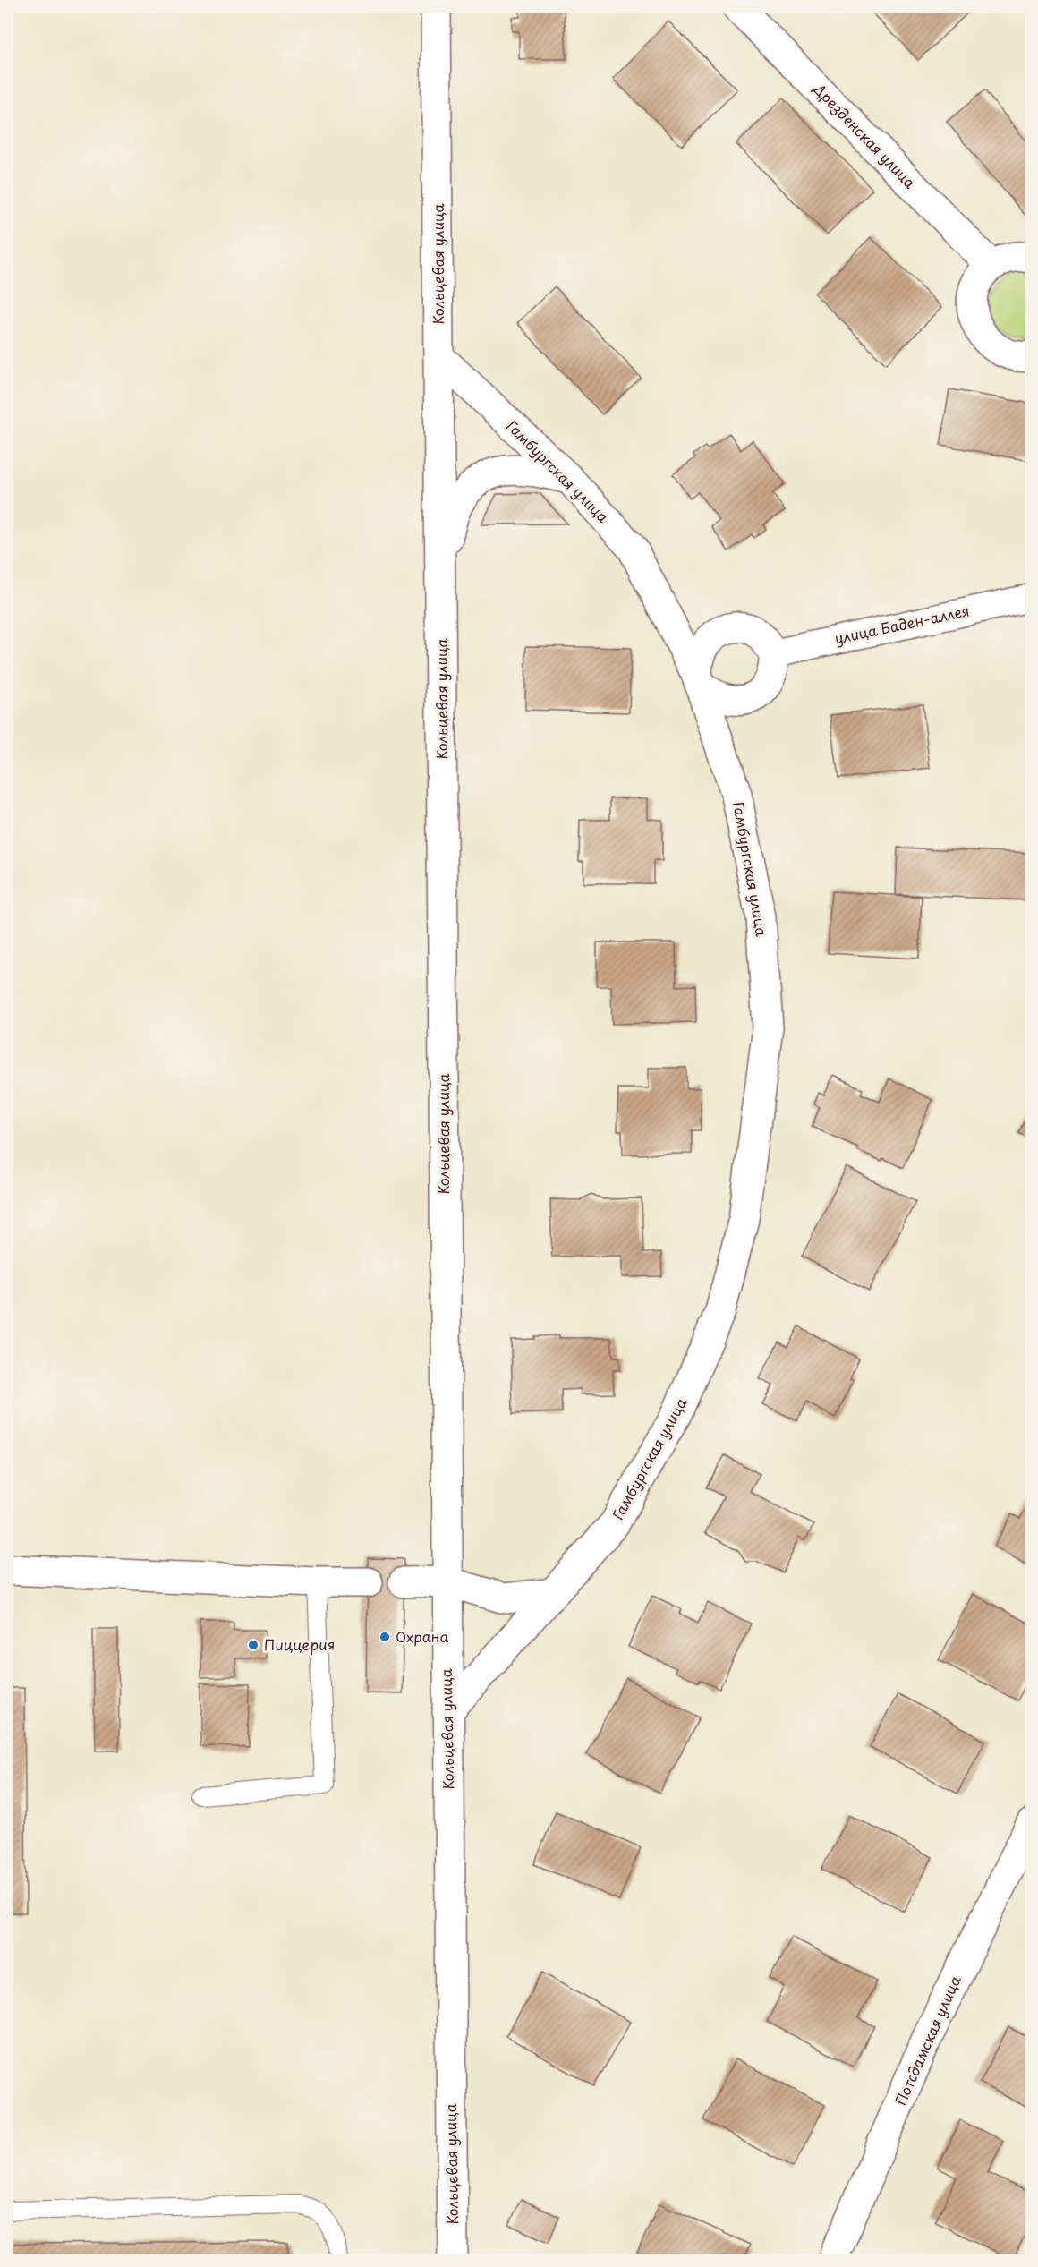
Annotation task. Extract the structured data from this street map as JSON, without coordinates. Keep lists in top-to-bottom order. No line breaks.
{"streets":{"street":["Дрезденская улица","Кольцевая улица","Гамбургская улица","улица Баден-аллея","Потсдамская улица"]},"crossings":[["Кольцевая улица","Гамбургская улица"],["Гамбургская улица","улица Баден-аллея"]],"places":["Охрана","Пиццерия"]}
